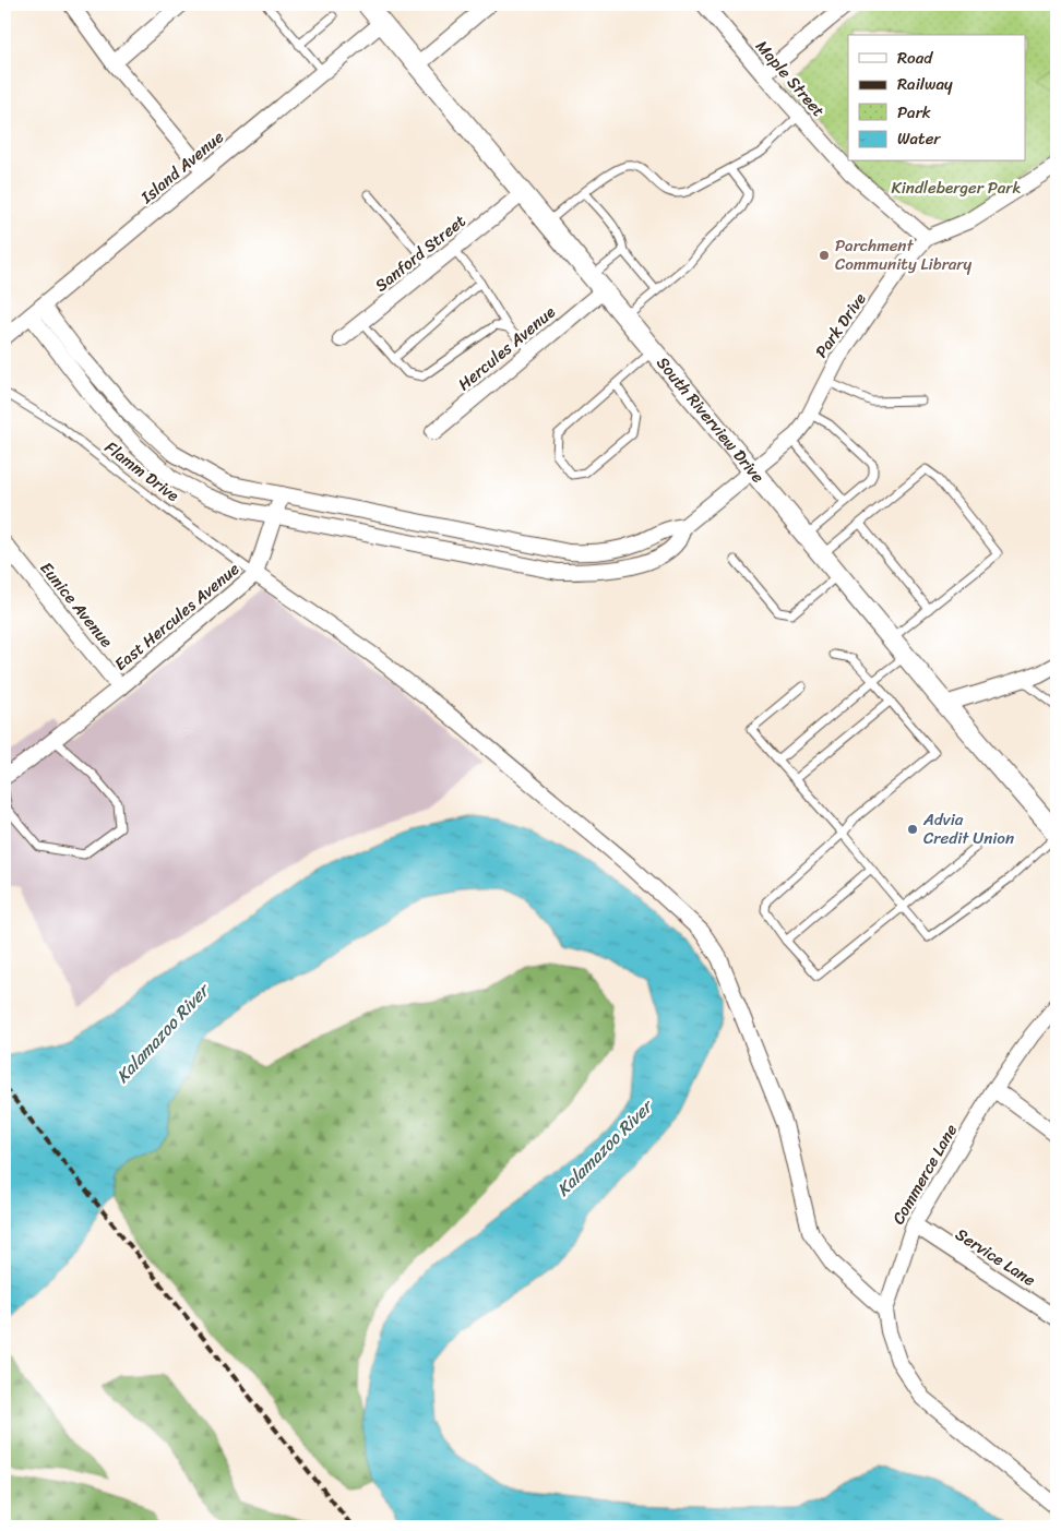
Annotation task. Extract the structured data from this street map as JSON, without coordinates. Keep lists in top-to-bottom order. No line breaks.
{"streets":{"street":["Maple Street","Island Avenue","Sanford Street","Park Drive","Hercules Avenue","South Riverview Drive","Eunice Avenue","East Hercules Avenue","Commerce Lane","Service Lane"],"lane":["Flamm Drive"]},"crossings":[["Maple Street","Park Drive"],["Island Avenue","South Riverview Drive"],["Sanford Street","South Riverview Drive"],["Park Drive","South Riverview Drive"],["Hercules Avenue","South Riverview Drive"],["Flamm Drive","East Hercules Avenue"],["Eunice Avenue","East Hercules Avenue"],["Commerce Lane","Service Lane"]],"water":["Kalamazoo River"],"parks":["Kindleberger Park"],"places":["Parchment Community Library","Advia Credit Union"],"legend":["Road","Railway","Park","Water"]}
